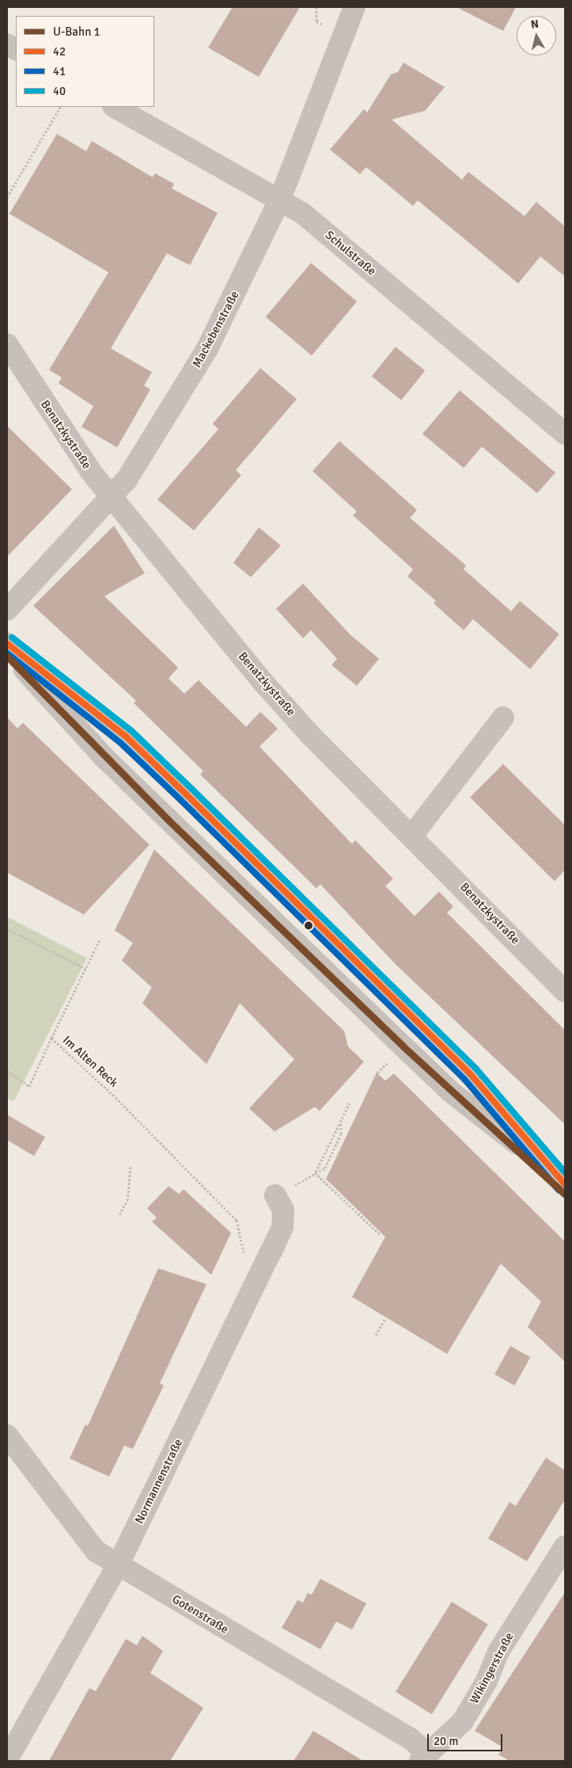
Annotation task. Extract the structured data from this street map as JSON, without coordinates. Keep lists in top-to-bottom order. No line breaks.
{"streets":{"street":["Schulstraße","Mackebenstraße","Benatzkystraße","Normannenstraße","Gotenstraße","Wikingerstraße"],"path":["Im Alten Reck"]},"crossings":[["Schulstraße","Mackebenstraße"],["Mackebenstraße","Benatzkystraße"],["Im Alten Reck","Normannenstraße"],["Normannenstraße","Gotenstraße"],["Gotenstraße","Wikingerstraße"]],"lines":["transit line 40","transit line 42","transit line 41","metro line 1"],"legend":["U-Bahn 1","42","41","40"],"scale_bar":"20 m","north":"top"}
